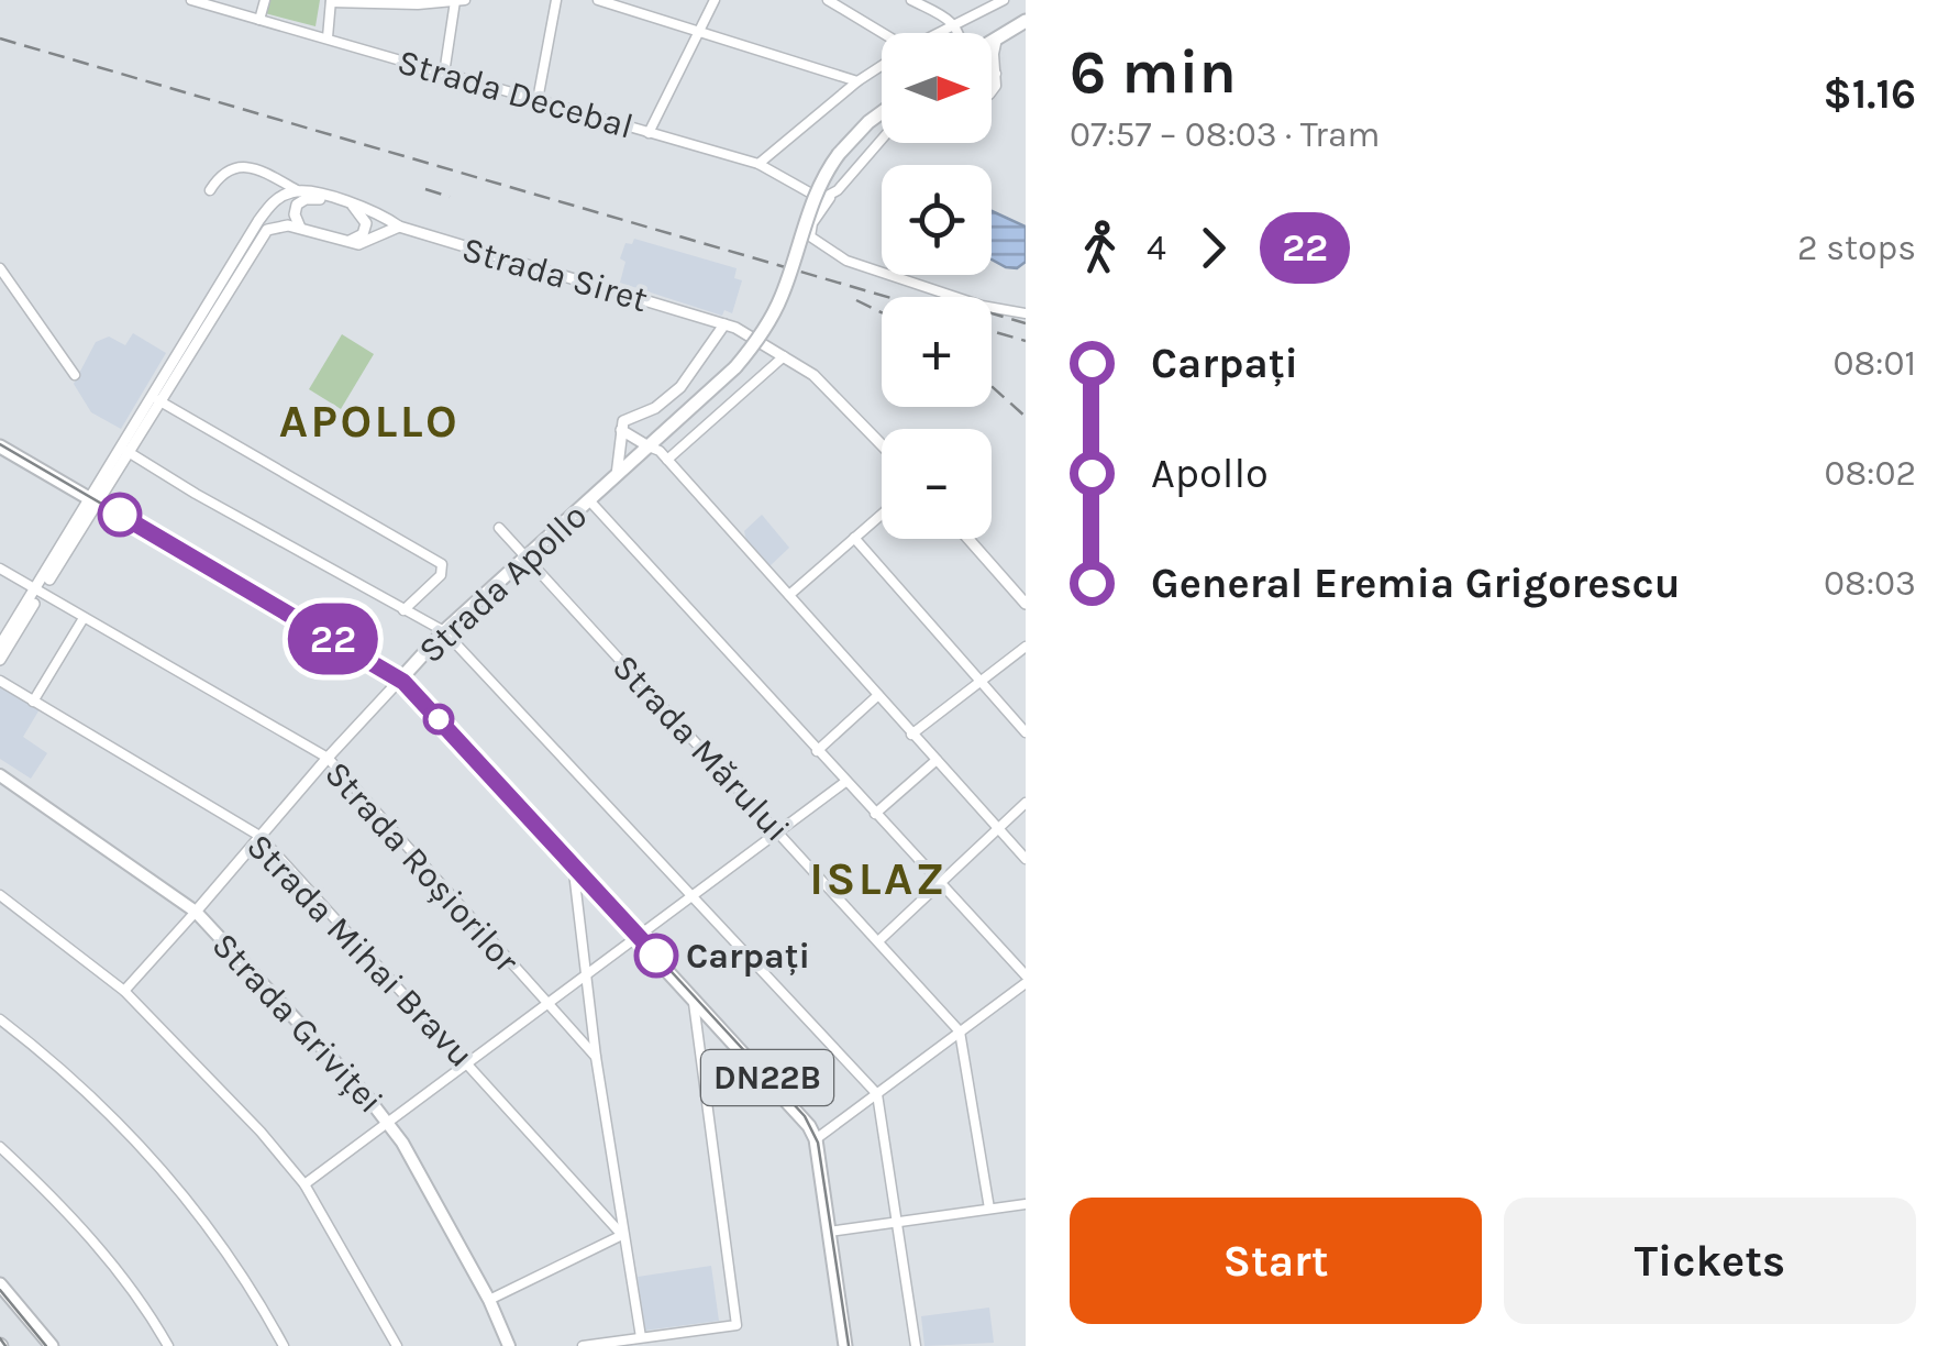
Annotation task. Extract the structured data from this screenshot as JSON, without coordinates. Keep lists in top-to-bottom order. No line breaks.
{"streets":{"main road":["Strada Apollo","Strada Griviței","DN22B"],"street":["Strada Decebal","Strada Siret","Strada Mărului","Strada Roșiorilor","Strada Mihai Bravu"]},"crossings":[["Strada Apollo","Strada Mărului"],["Strada Apollo","Strada Roșiorilor"],["Strada Apollo","Strada Mihai Bravu"],["Strada Apollo","Strada Griviței"],["Strada Apollo","DN22B"]],"districts":["APOLLO","ISLAZ"],"places":["Carpați"],"lines":["tram line 22"],"north":"right","page":{"on_map":"22","heading":["6 min","07:57 – 08:03 · Tram","$1.16"],"map_buttons":["+","−"],"legs":["4","22","2 stops"],"list":[{"name":"Carpați","value":"08:01"},{"name":"Apollo","value":"08:02"},{"name":"General Eremia Grigorescu","value":"08:03"}],"buttons":["Start","Tickets"]}}
